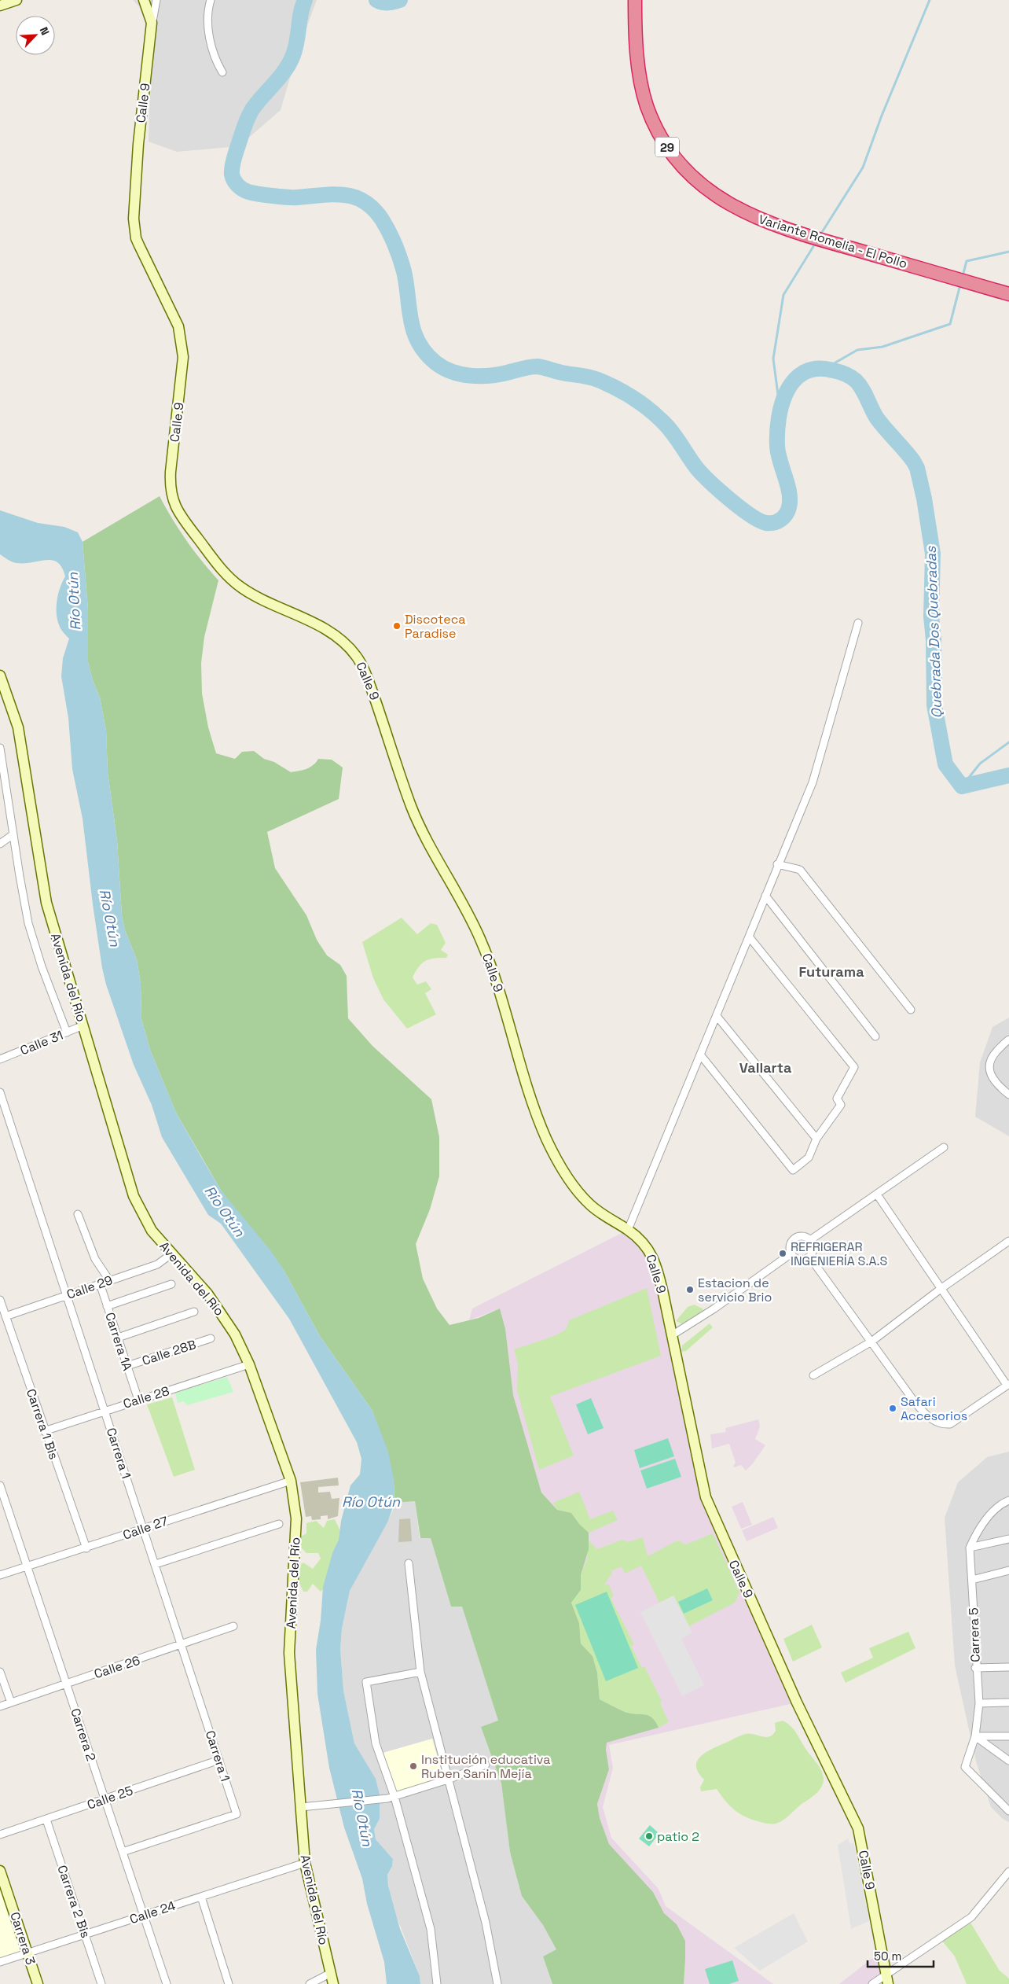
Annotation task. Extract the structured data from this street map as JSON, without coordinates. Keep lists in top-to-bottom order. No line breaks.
{"streets":{"highway":["29","Variante Romelia - El Pollo"],"main road":["Calle 9","Avenida del Río","Carrera 3"],"street":["Calle 31","Calle 29","Carrera 1A","Calle 28B","Calle 28","Carrera 1 Bis","Carrera 1","Calle 27","Carrera 5","Calle 26","Carrera 2","Calle 25","Carrera 2 Bis","Calle 24"]},"crossings":[["Avenida del Río","Calle 31"],["Avenida del Río","Calle 29"],["Avenida del Río","Calle 28"],["Avenida del Río","Calle 27"],["Avenida del Río","Calle 24"],["Calle 29","Carrera 1A"],["Calle 29","Carrera 1 Bis"],["Calle 29","Carrera 1"],["Carrera 1A","Calle 28B"],["Carrera 1A","Calle 28"],["Calle 28","Carrera 1 Bis"],["Calle 28","Carrera 1"],["Carrera 1 Bis","Calle 27"],["Carrera 1","Calle 27"],["Carrera 1","Calle 26"],["Carrera 1","Carrera 2"],["Carrera 1","Calle 25"],["Calle 27","Carrera 2"],["Calle 26","Carrera 2"],["Carrera 2","Calle 25"],["Carrera 2","Calle 24"],["Calle 25","Carrera 2 Bis"],["Carrera 2 Bis","Calle 24"],["Calle 24","Carrera 3"]],"districts":["Futurama","Vallarta"],"water":["Río Otún","Quebrada Dos Quebradas"],"places":["Discoteca Paradise","REFRIGERAR INGENIERÍA S.A.S","Estacion de servicio Brio","Safari Accesorios","Institución educativa Ruben Sanin Mejía","patio 2"],"scale_bar":"50 m","north":"top right"}
